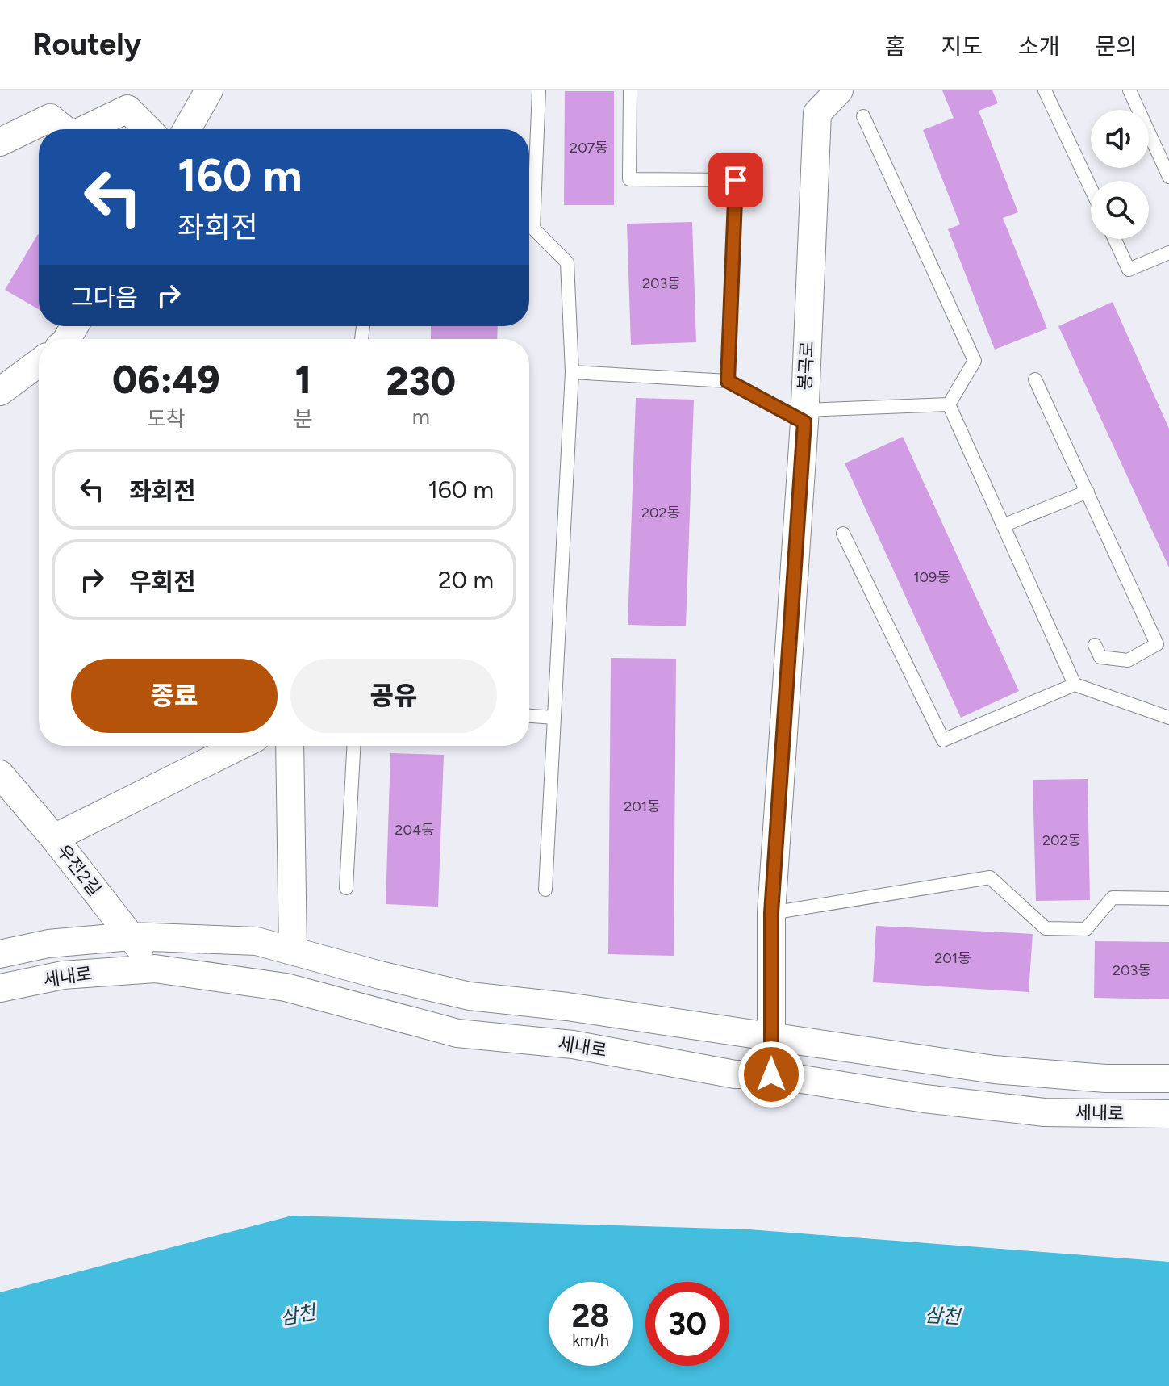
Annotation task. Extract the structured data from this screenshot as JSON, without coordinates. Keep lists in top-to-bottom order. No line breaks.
{"streets":{"street":["봉곡로","우전2길","세내로"]},"crossings":[["봉곡로","세내로"],["우전2길","세내로"]],"water":["삼천"],"house_numbers":["207동","203동","202동","109동","201동","204동","202동","201동","203동"],"page":{"header":"Routely","nav":["홈","지도","소개","문의"],"turn":["160 m","좌회전"],"then":"그다음","eta":["06:49","도착","1","분","230","m"],"list":[{"name":"좌회전","value":"160 m"},{"name":"우회전","value":"20 m"}],"buttons":["종료","공유"],"speed":"28 km/h","limit":"30"}}
